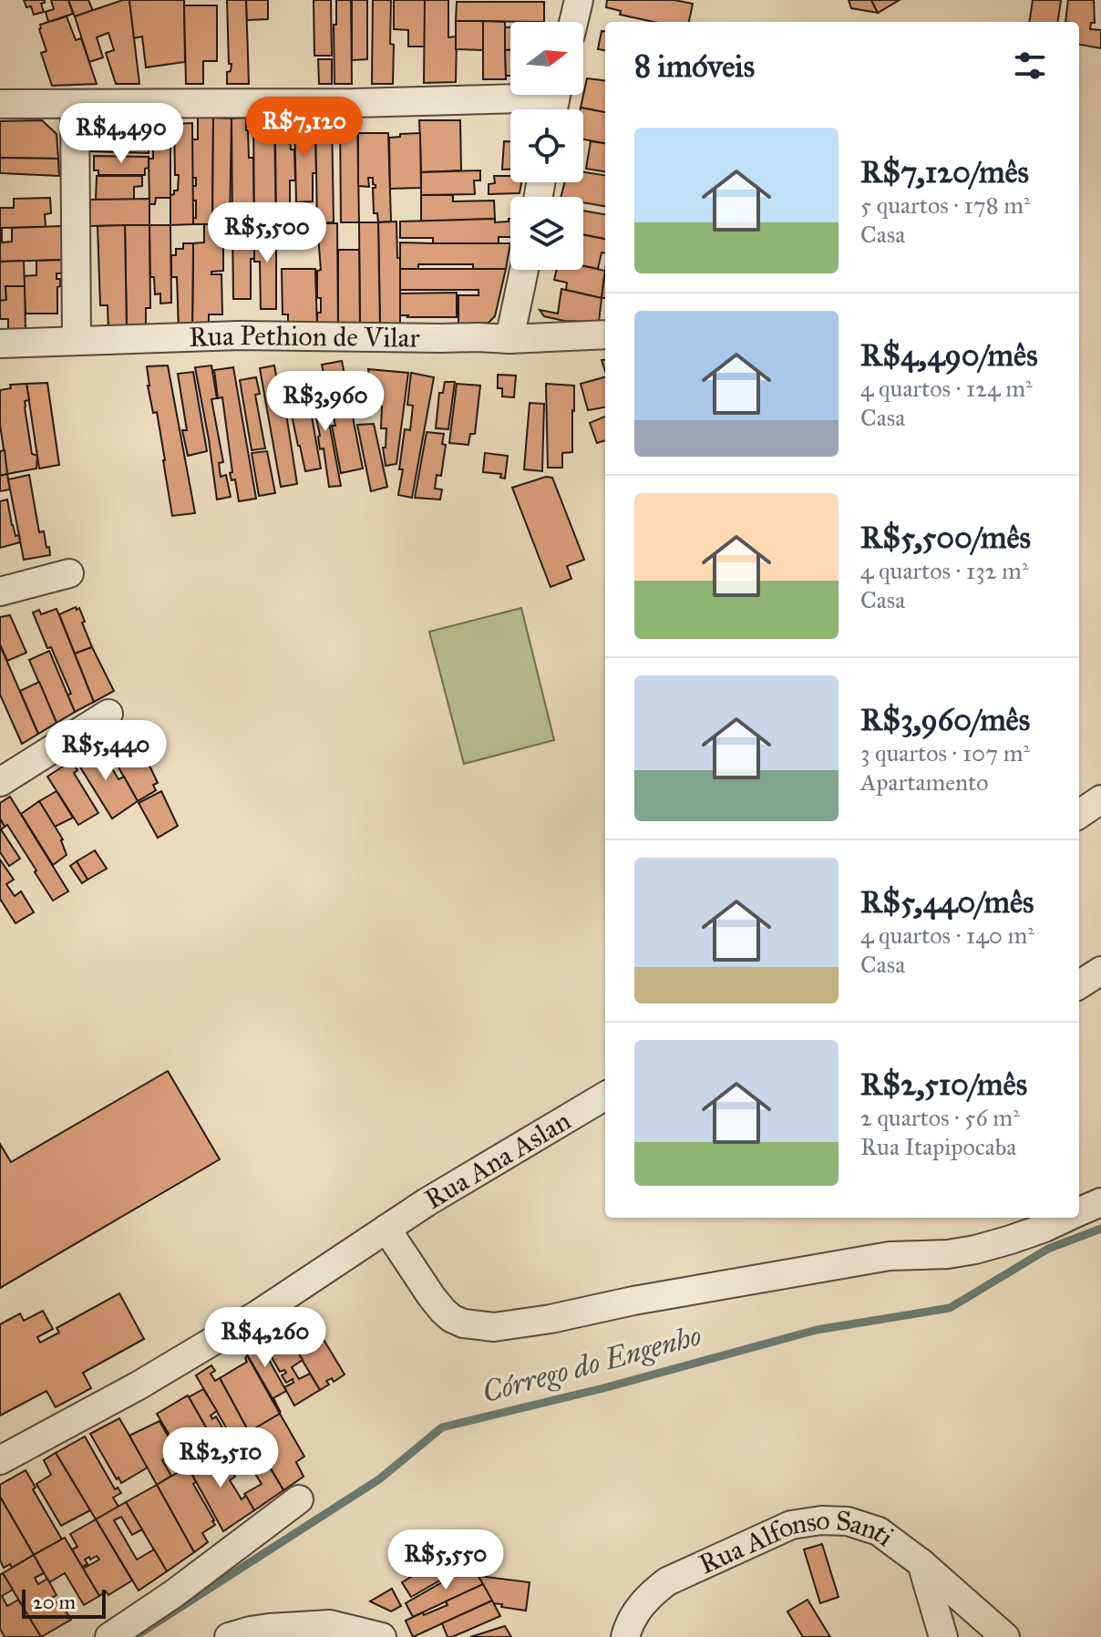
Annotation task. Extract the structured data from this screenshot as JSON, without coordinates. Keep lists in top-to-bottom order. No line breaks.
{"streets":{"street":["Rua Pethion de Vilar","Rua Ana Aslan","Rua Alfonso Santi"]},"water":["Córrego do Engenho"],"scale_bar":"20 m","north":"right","page":{"heading":"8 imóveis","price":["R$7,120","R$4,490","R$5,500","R$3,960","R$5,440","R$4,260","R$2,510","R$5,550"],"list":[{"name":"R$7,120/mês","note":"5 quartos · 178 m² · Casa"},{"name":"R$4,490/mês","note":"4 quartos · 124 m² · Casa"},{"name":"R$5,500/mês","note":"4 quartos · 132 m² · Casa"},{"name":"R$3,960/mês","note":"3 quartos · 107 m² · Apartamento"},{"name":"R$5,440/mês","note":"4 quartos · 140 m² · Casa"},{"name":"R$2,510/mês","note":"2 quartos · 56 m² · Rua Itapipocaba"}],"scale":"20 m"}}
